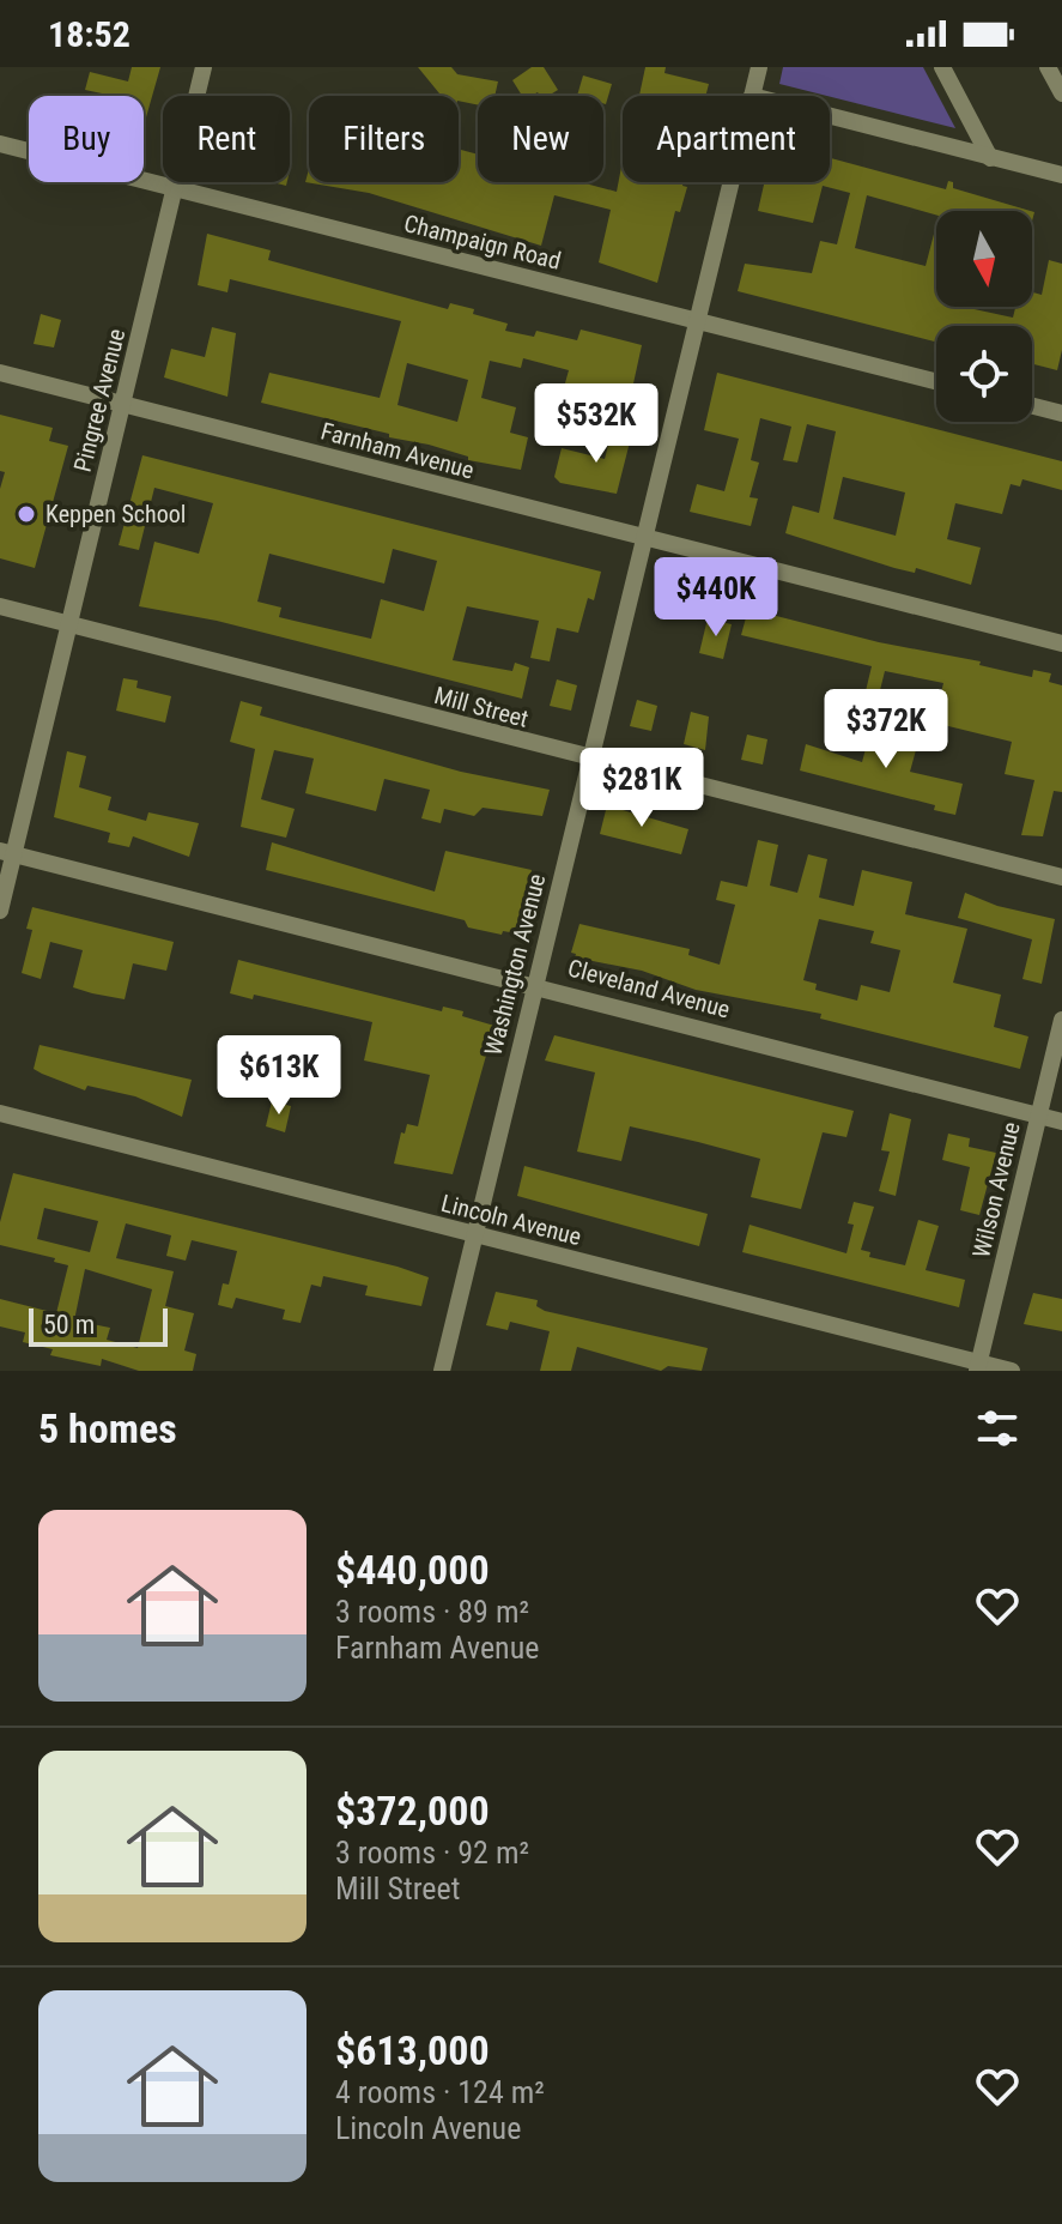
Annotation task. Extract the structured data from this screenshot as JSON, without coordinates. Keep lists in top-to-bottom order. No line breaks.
{"streets":{"street":["Champaign Road","Pingree Avenue","Farnham Avenue","Mill Street","Washington Avenue","Cleveland Avenue","Wilson Avenue","Lincoln Avenue"]},"crossings":[["Champaign Road","Pingree Avenue"],["Champaign Road","Washington Avenue"],["Pingree Avenue","Farnham Avenue"],["Pingree Avenue","Mill Street"],["Pingree Avenue","Cleveland Avenue"],["Farnham Avenue","Washington Avenue"],["Mill Street","Washington Avenue"],["Washington Avenue","Cleveland Avenue"],["Washington Avenue","Lincoln Avenue"],["Cleveland Avenue","Wilson Avenue"],["Wilson Avenue","Lincoln Avenue"]],"places":["Keppen School"],"scale_bar":"50 m","north":"bottom","page":{"status":"18:52","chip":["Buy","Rent","Filters","New","Apartment"],"price":["$532K","$440K","$372K","$281K","$613K"],"scale":"50 m","heading":"5 homes","list":[{"name":"$440,000","note":"3 rooms · 89 m² · Farnham Avenue"},{"name":"$372,000","note":"3 rooms · 92 m² · Mill Street"},{"name":"$613,000","note":"4 rooms · 124 m² · Lincoln Avenue"}]}}
